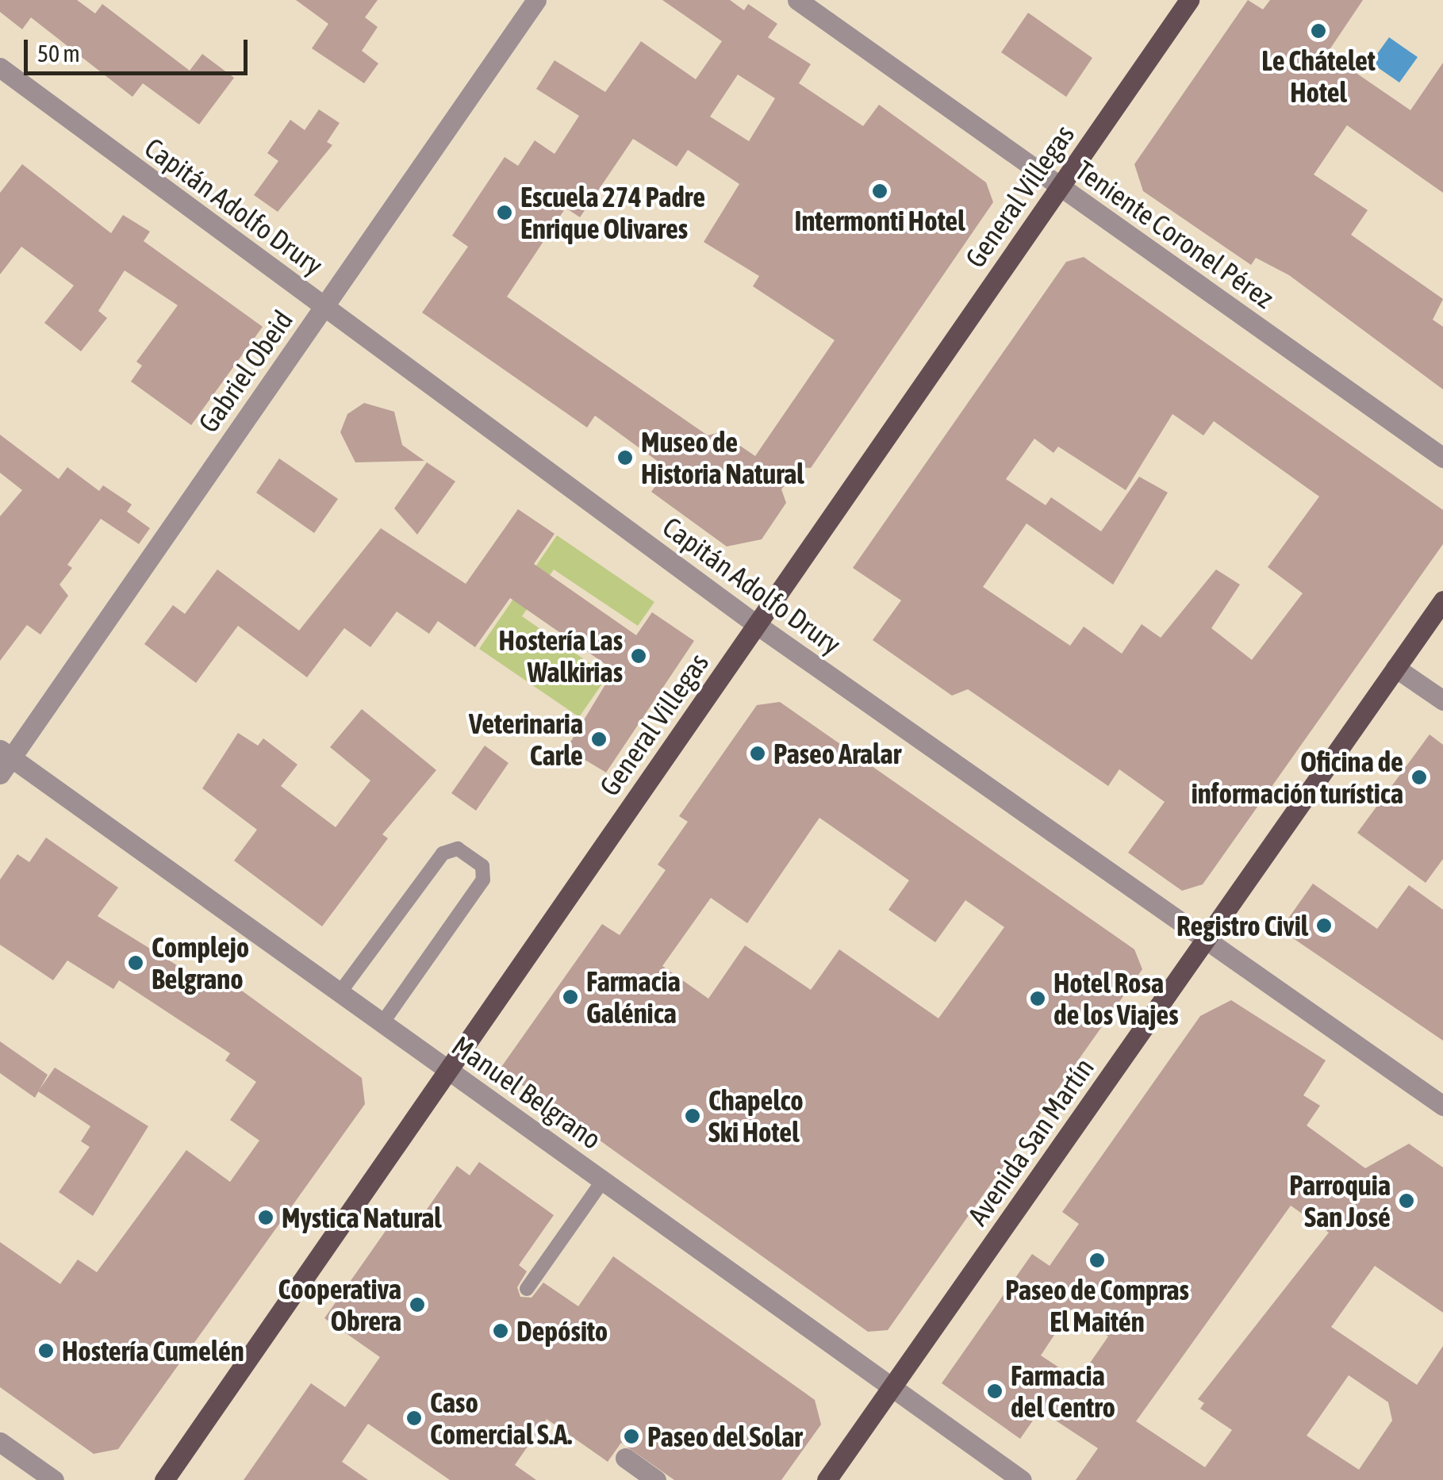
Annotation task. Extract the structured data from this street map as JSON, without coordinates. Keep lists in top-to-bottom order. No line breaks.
{"streets":{"main road":["General Villegas","Avenida San Martín"],"street":["Capitán Adolfo Drury","Teniente Coronel Pérez","Gabriel Obeid","Manuel Belgrano"]},"crossings":[["General Villegas","Capitán Adolfo Drury"],["General Villegas","Teniente Coronel Pérez"],["General Villegas","Manuel Belgrano"],["Capitán Adolfo Drury","Gabriel Obeid"],["Capitán Adolfo Drury","Avenida San Martín"],["Gabriel Obeid","Manuel Belgrano"],["Manuel Belgrano","Avenida San Martín"]],"places":["Le Chátelet Hotel","Intermonti Hotel","Escuela 274 Padre Enrique Olivares","Museo de Historia Natural","Hostería Las Walkirias","Veterinaria Carle","Paseo Aralar","Oficina de información turística","Registro Civil","Complejo Belgrano","Farmacia Galénica","Hotel Rosa de los Viajes","Chapelco Ski Hotel","Parroquia San José","Mystica Natural","Paseo de Compras El Maitén","Cooperativa Obrera","Depósito","Hostería Cumelén","Farmacia del Centro","Caso Comercial S.A.","Paseo del Solar"],"scale_bar":"50 m"}
